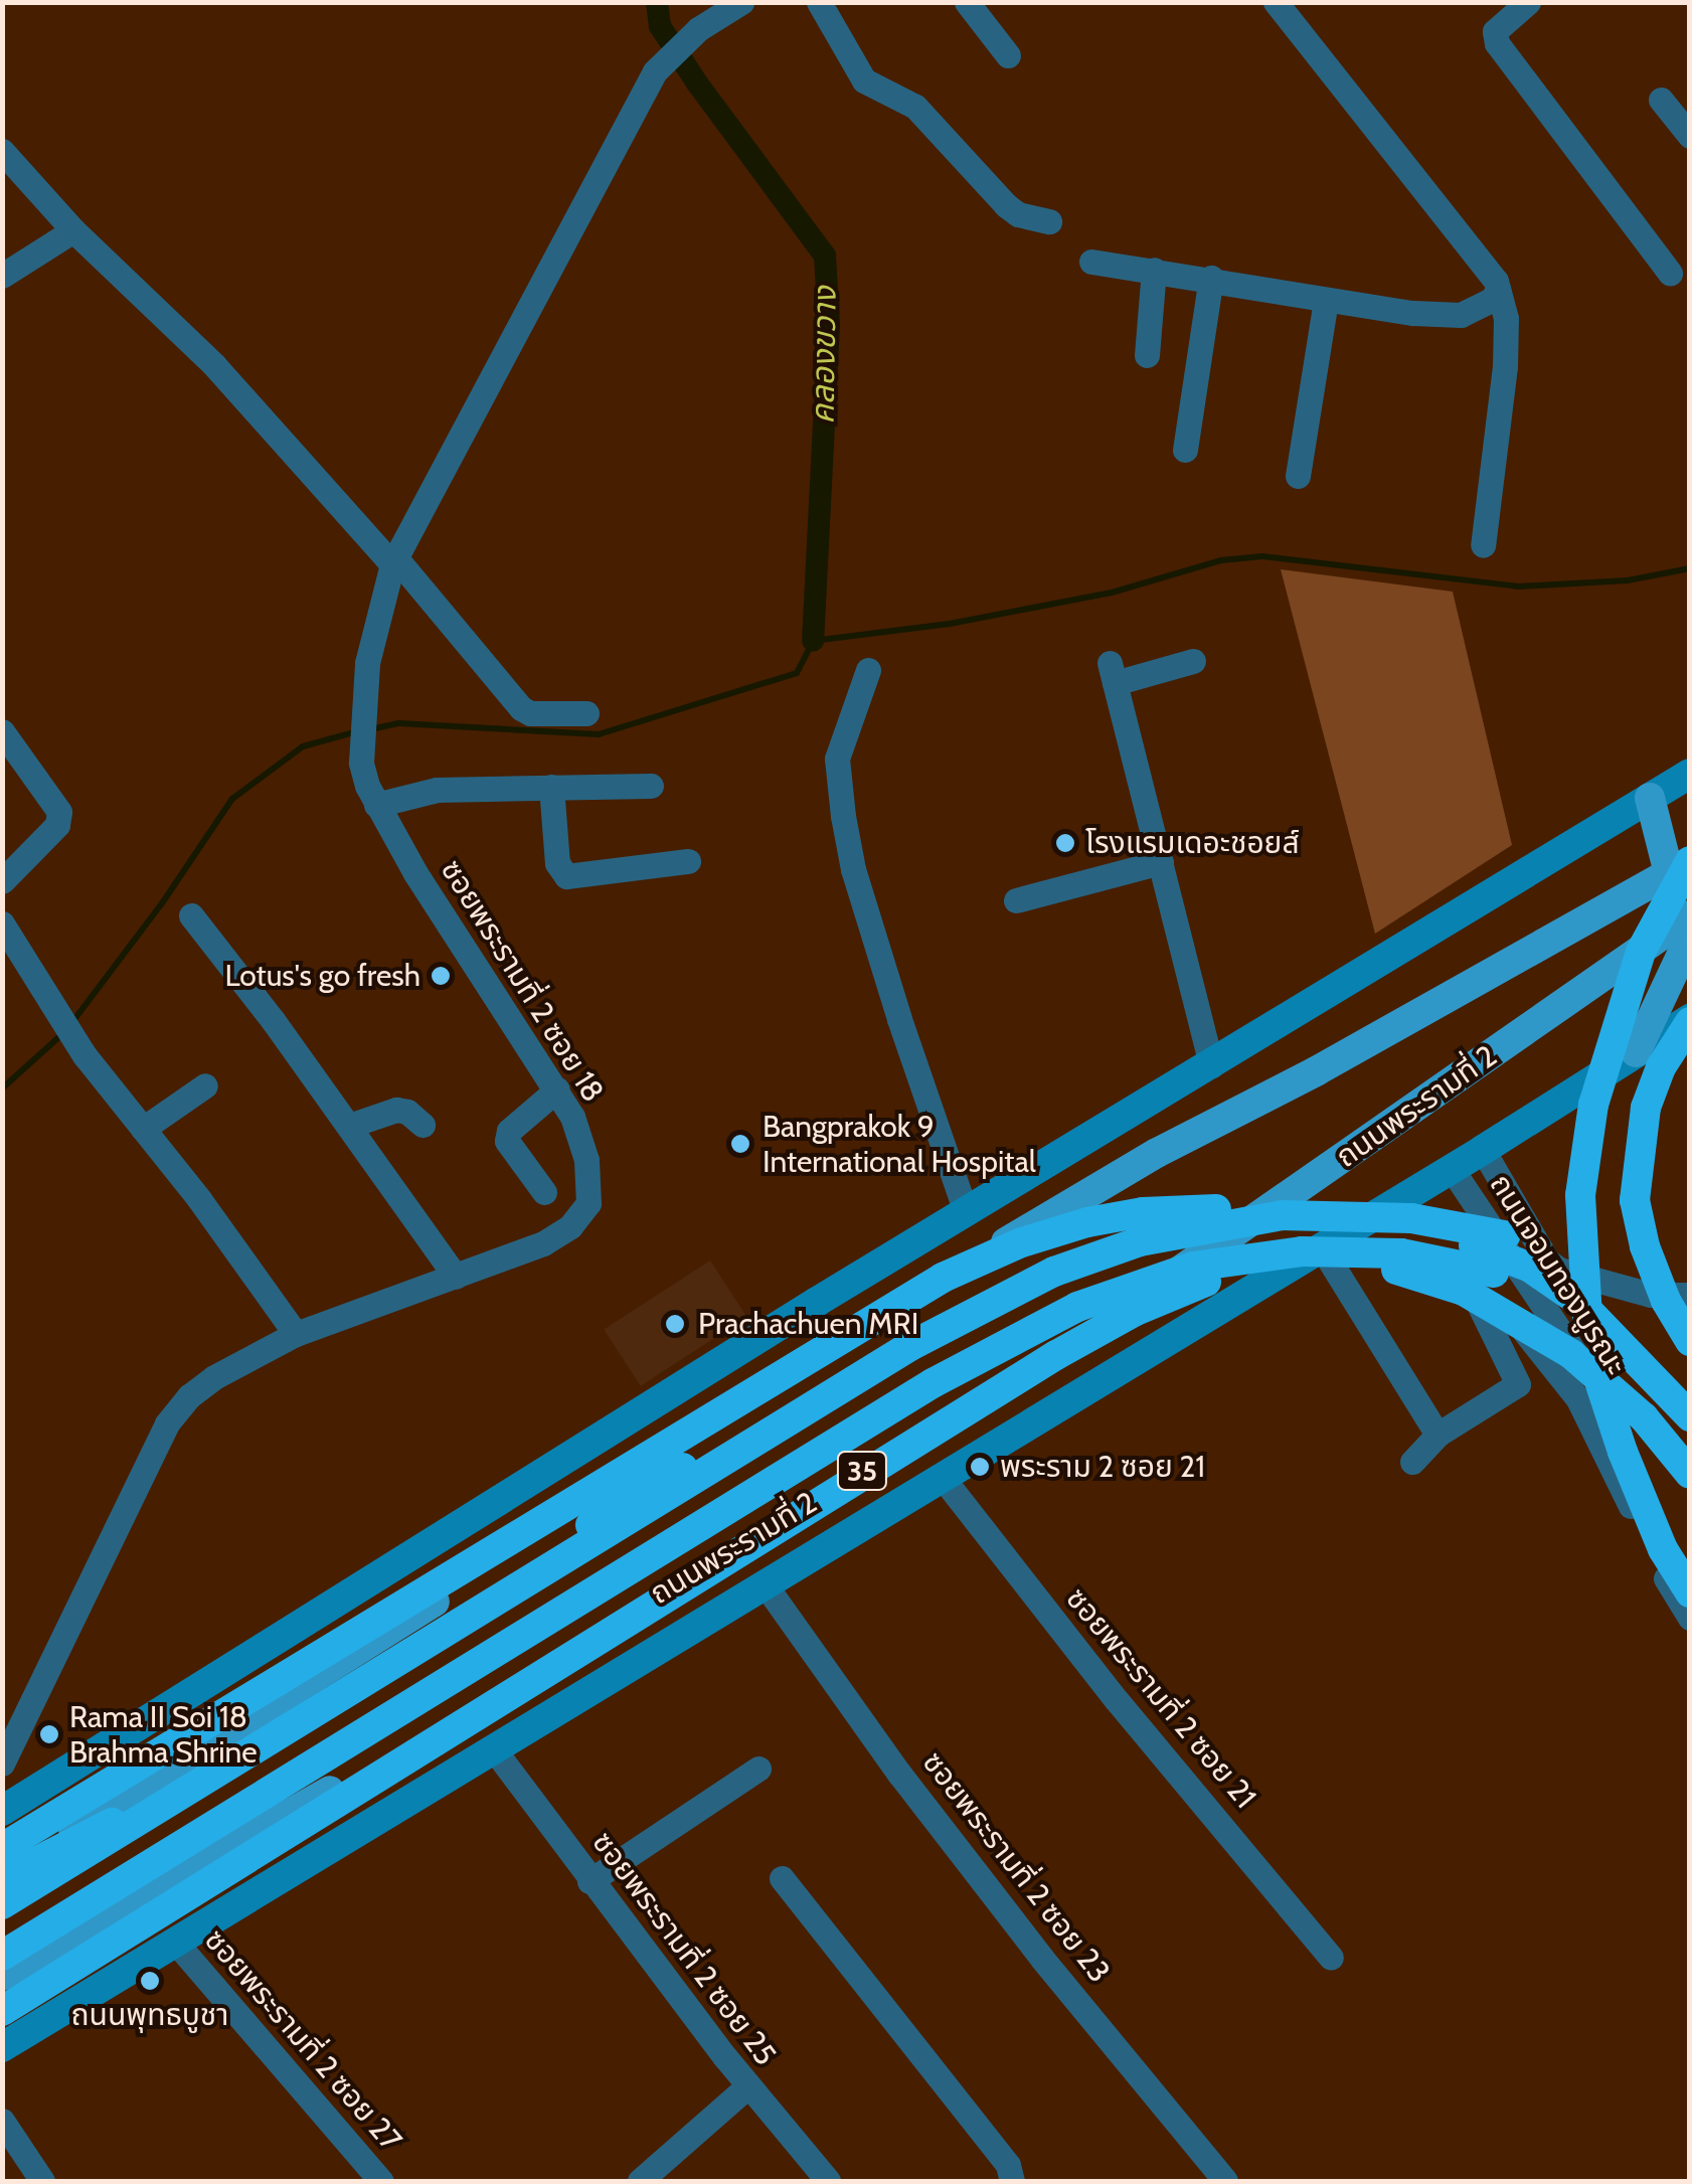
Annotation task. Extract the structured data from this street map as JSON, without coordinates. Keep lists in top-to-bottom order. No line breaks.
{"streets":{"main road":["ถนนพระรามที่ 2","35"],"street":["ซอยพระรามที่ 2 ซอย 18","ถนนจอมทองบูรณะ","ซอยพระรามที่ 2 ซอย 21","ซอยพระรามที่ 2 ซอย 23","ซอยพระรามที่ 2 ซอย 25","ซอยพระรามที่ 2 ซอย 27"]},"crossings":[["ถนนพระรามที่ 2","ถนนจอมทองบูรณะ"],["ถนนพระรามที่ 2","ซอยพระรามที่ 2 ซอย 21"],["ถนนพระรามที่ 2","ซอยพระรามที่ 2 ซอย 23"],["ถนนพระรามที่ 2","ซอยพระรามที่ 2 ซอย 25"],["ถนนพระรามที่ 2","ซอยพระรามที่ 2 ซอย 27"]],"water":["คลองขวาง"],"places":["โรงแรมเดอะชอยส์","Lotus's go fresh","Bangprakok 9 International Hospital","Prachachuen MRI","พระราม 2 ซอย 21","Rama II Soi 18 Brahma Shrine","ถนนพุทธบูชา"]}
